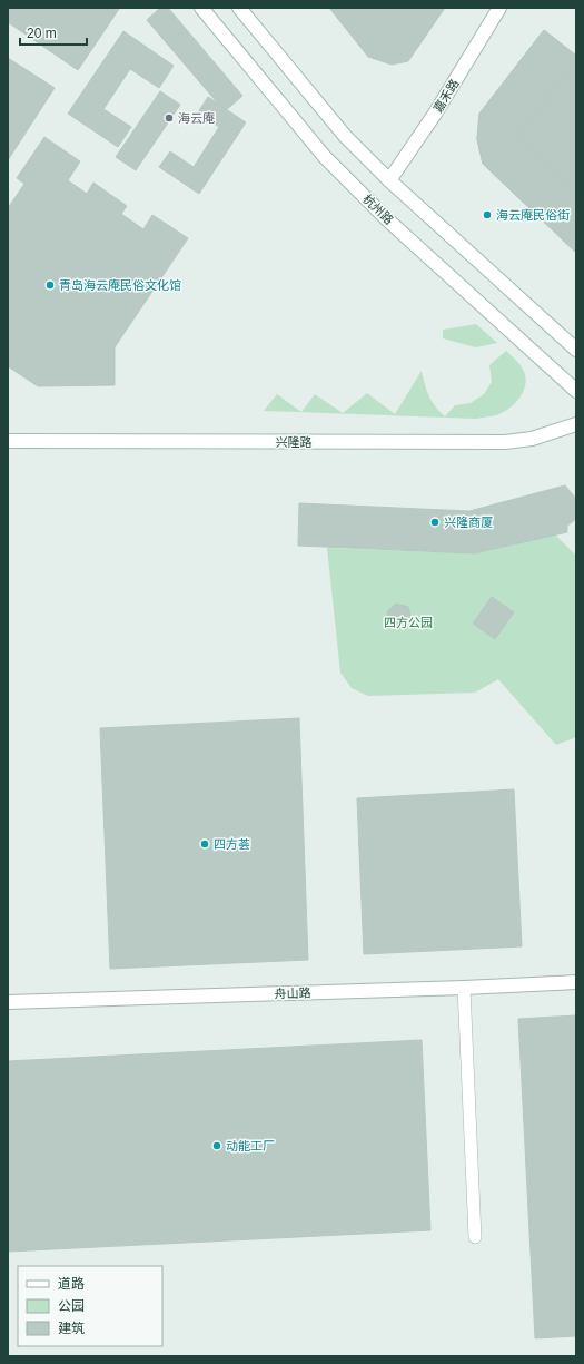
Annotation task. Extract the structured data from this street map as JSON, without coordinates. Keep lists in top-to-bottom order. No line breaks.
{"streets":{"street":["嘉禾路","杭州路","兴隆路","舟山路"]},"parks":["四方公园"],"places":["海云庵","海云庵民俗街","青岛海云庵民俗文化馆","兴隆商厦","四方荟","动能工厂"],"legend":["道路","公园","建筑"],"scale_bar":"20 m"}
